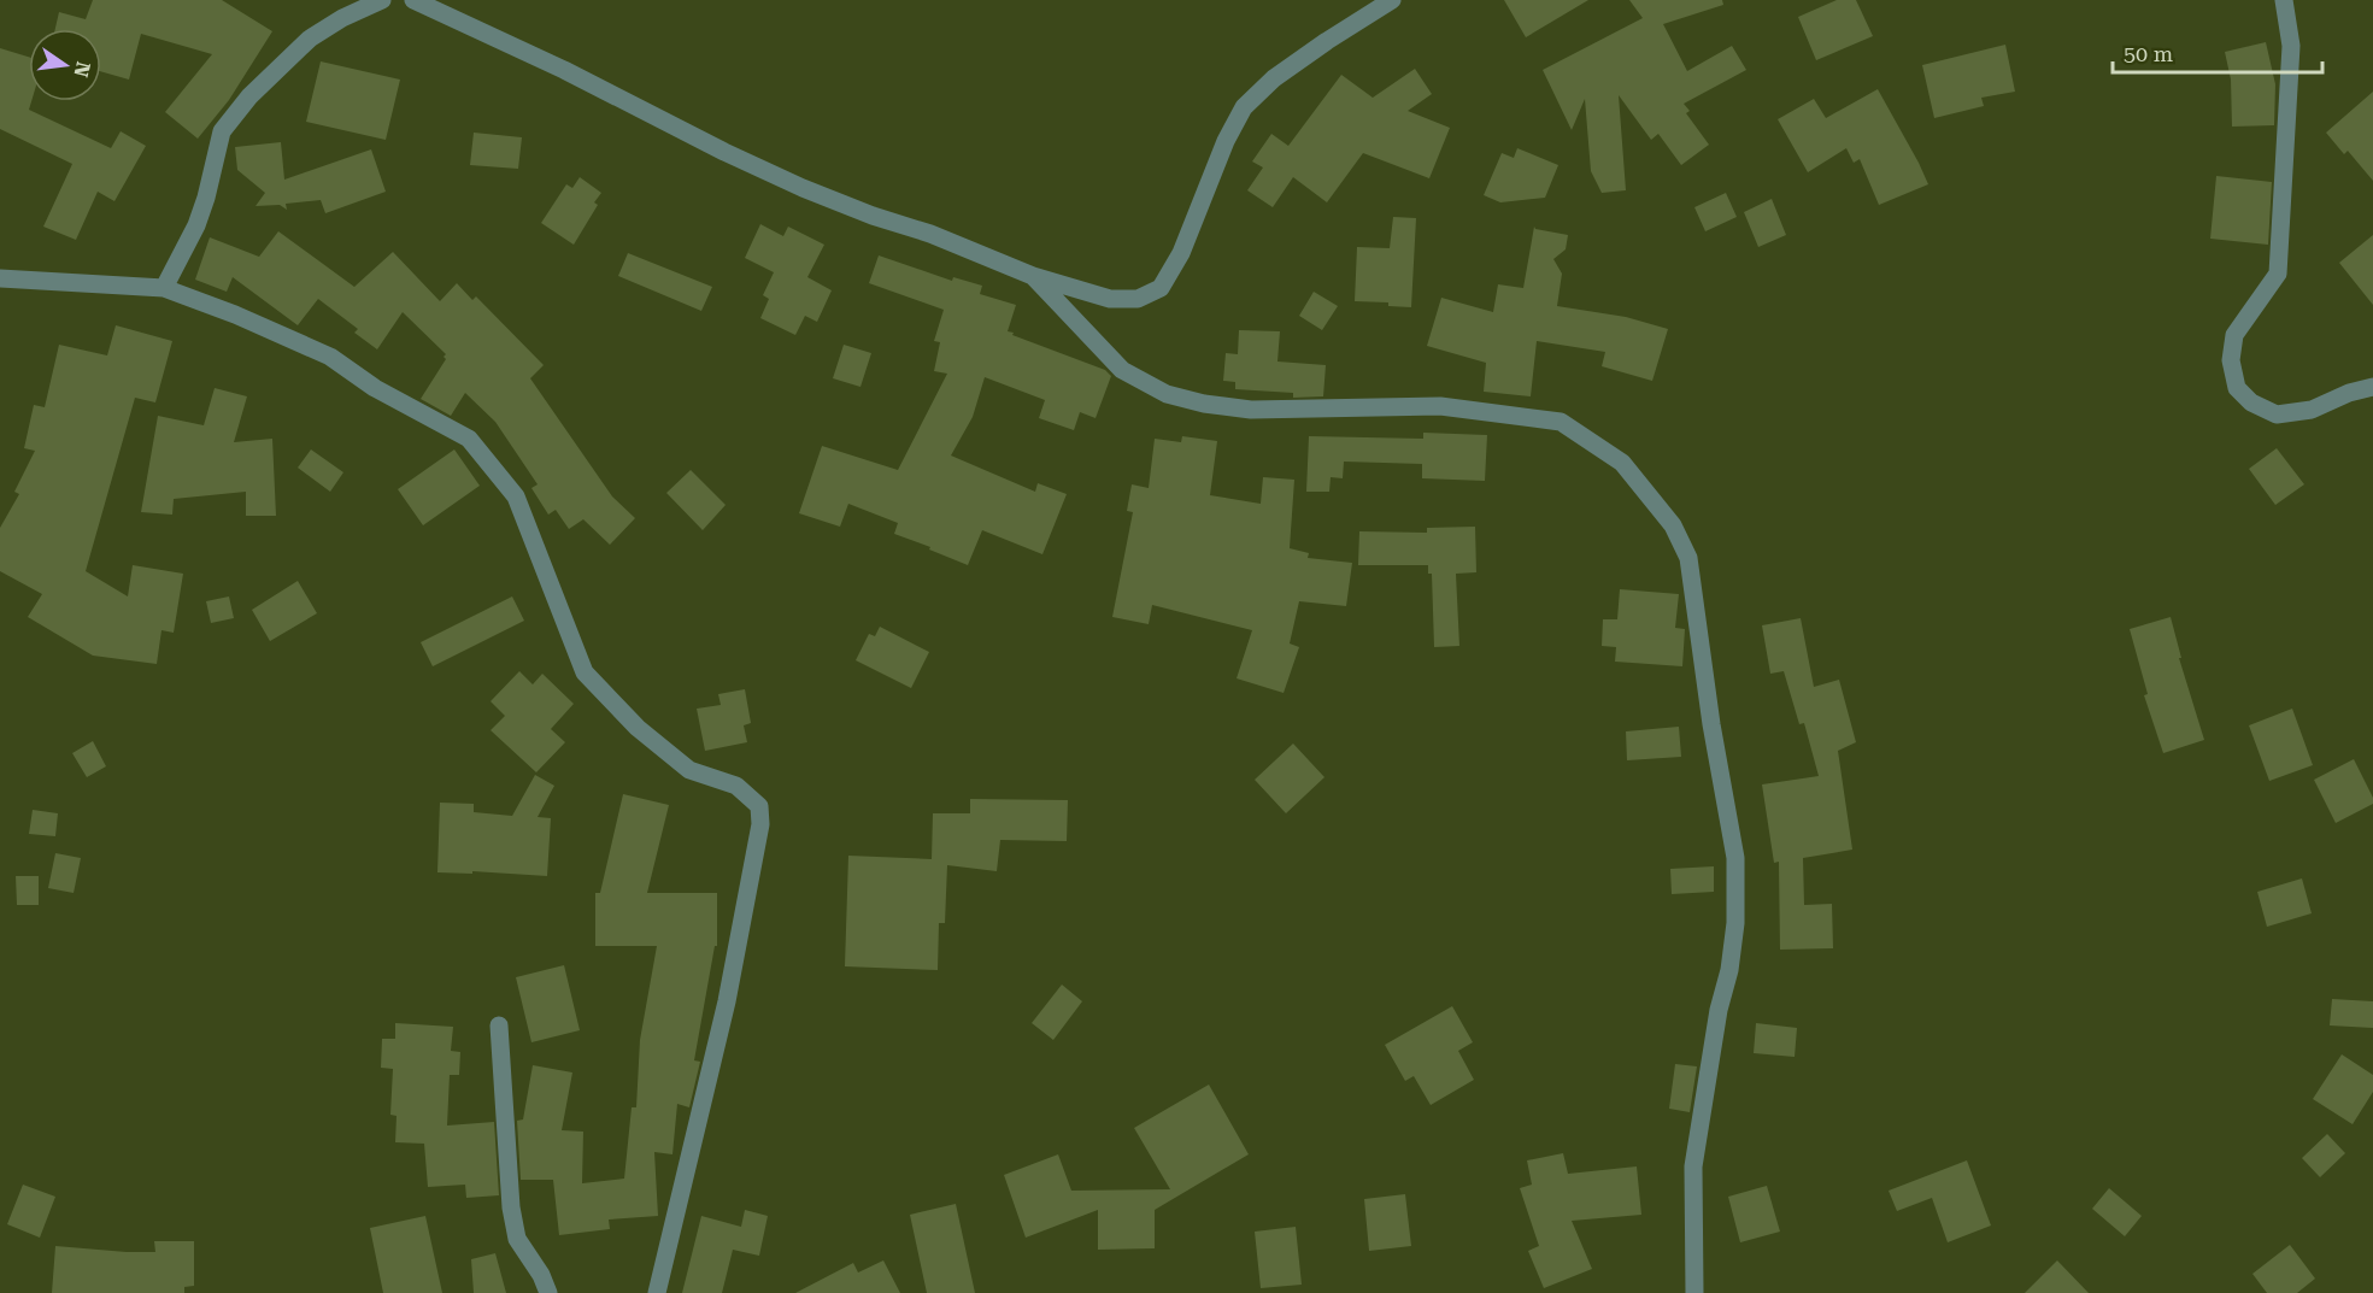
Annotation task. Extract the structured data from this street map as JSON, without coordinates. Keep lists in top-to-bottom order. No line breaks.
{"scale_bar":"50 m","north":"right"}
